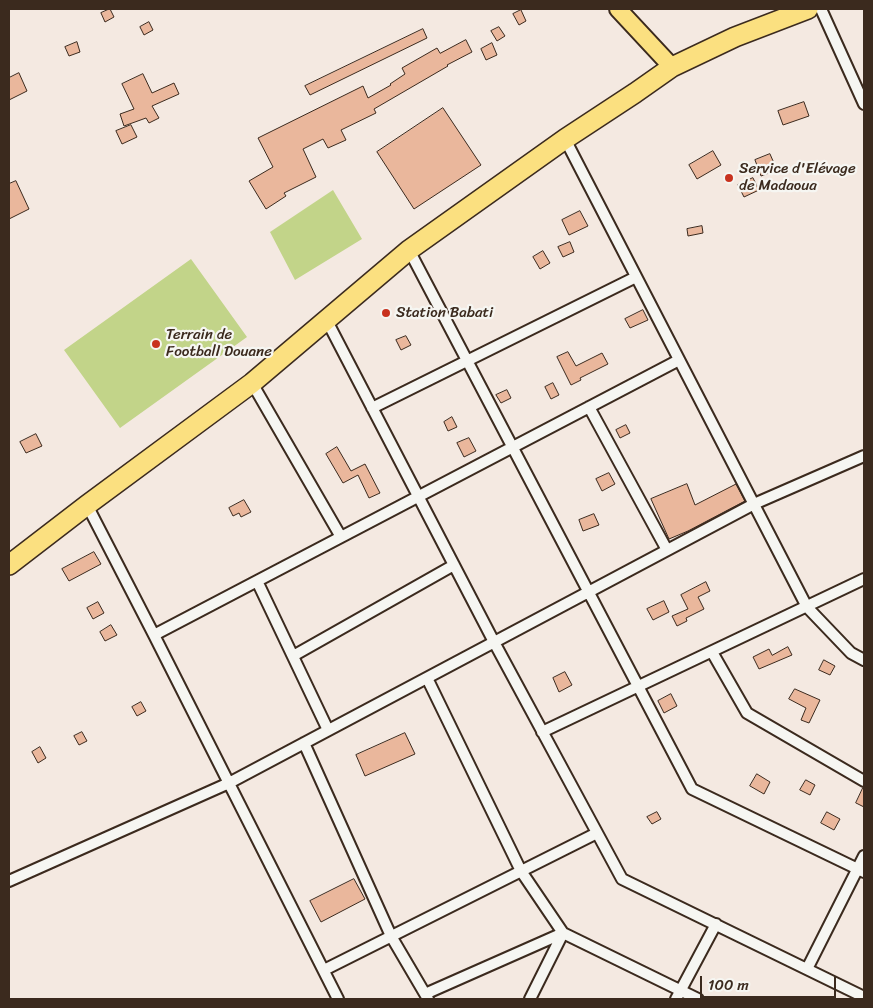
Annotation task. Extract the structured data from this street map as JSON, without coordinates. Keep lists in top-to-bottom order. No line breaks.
{"places":["Service d'Elévage de Madaoua","Station Babati","Terrain de Football Douane"],"scale_bar":"100 m"}
